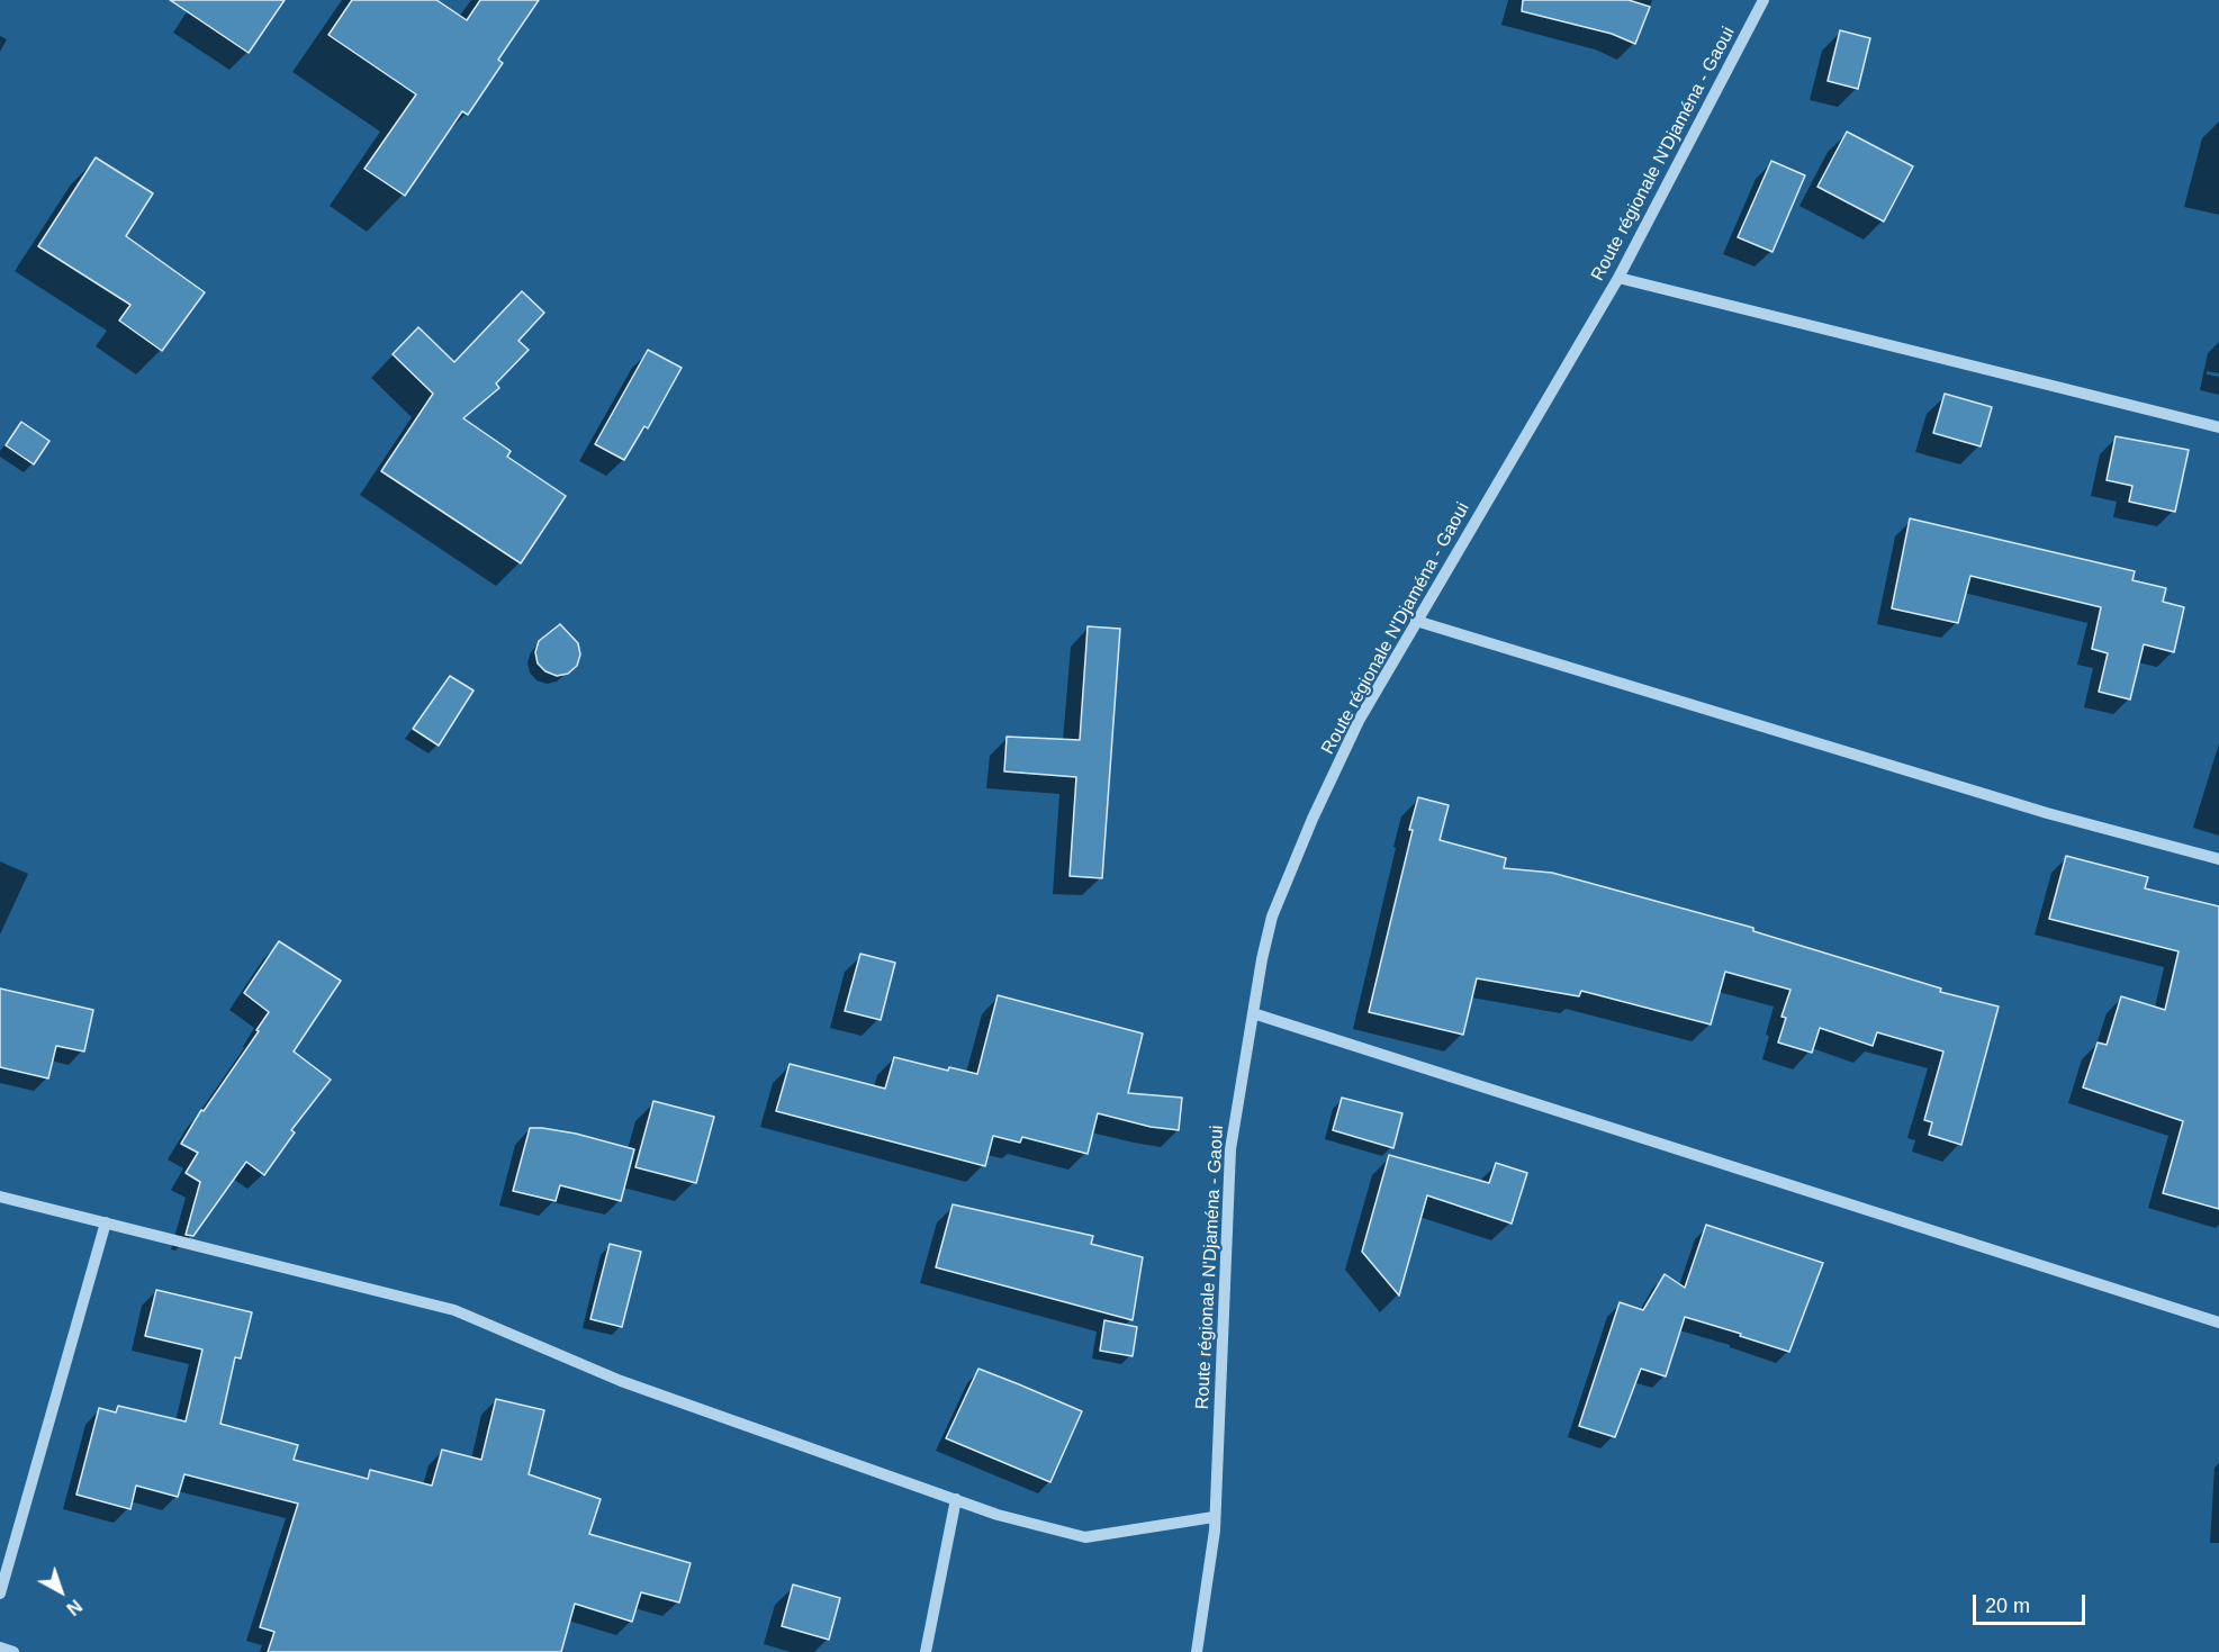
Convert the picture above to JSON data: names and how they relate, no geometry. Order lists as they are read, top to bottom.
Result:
{
  "streets": {
    "street": ["Route régionale N'Djaména - Gaoui"]
  },
  "scale_bar": "20 m",
  "north": "bottom right"
}
